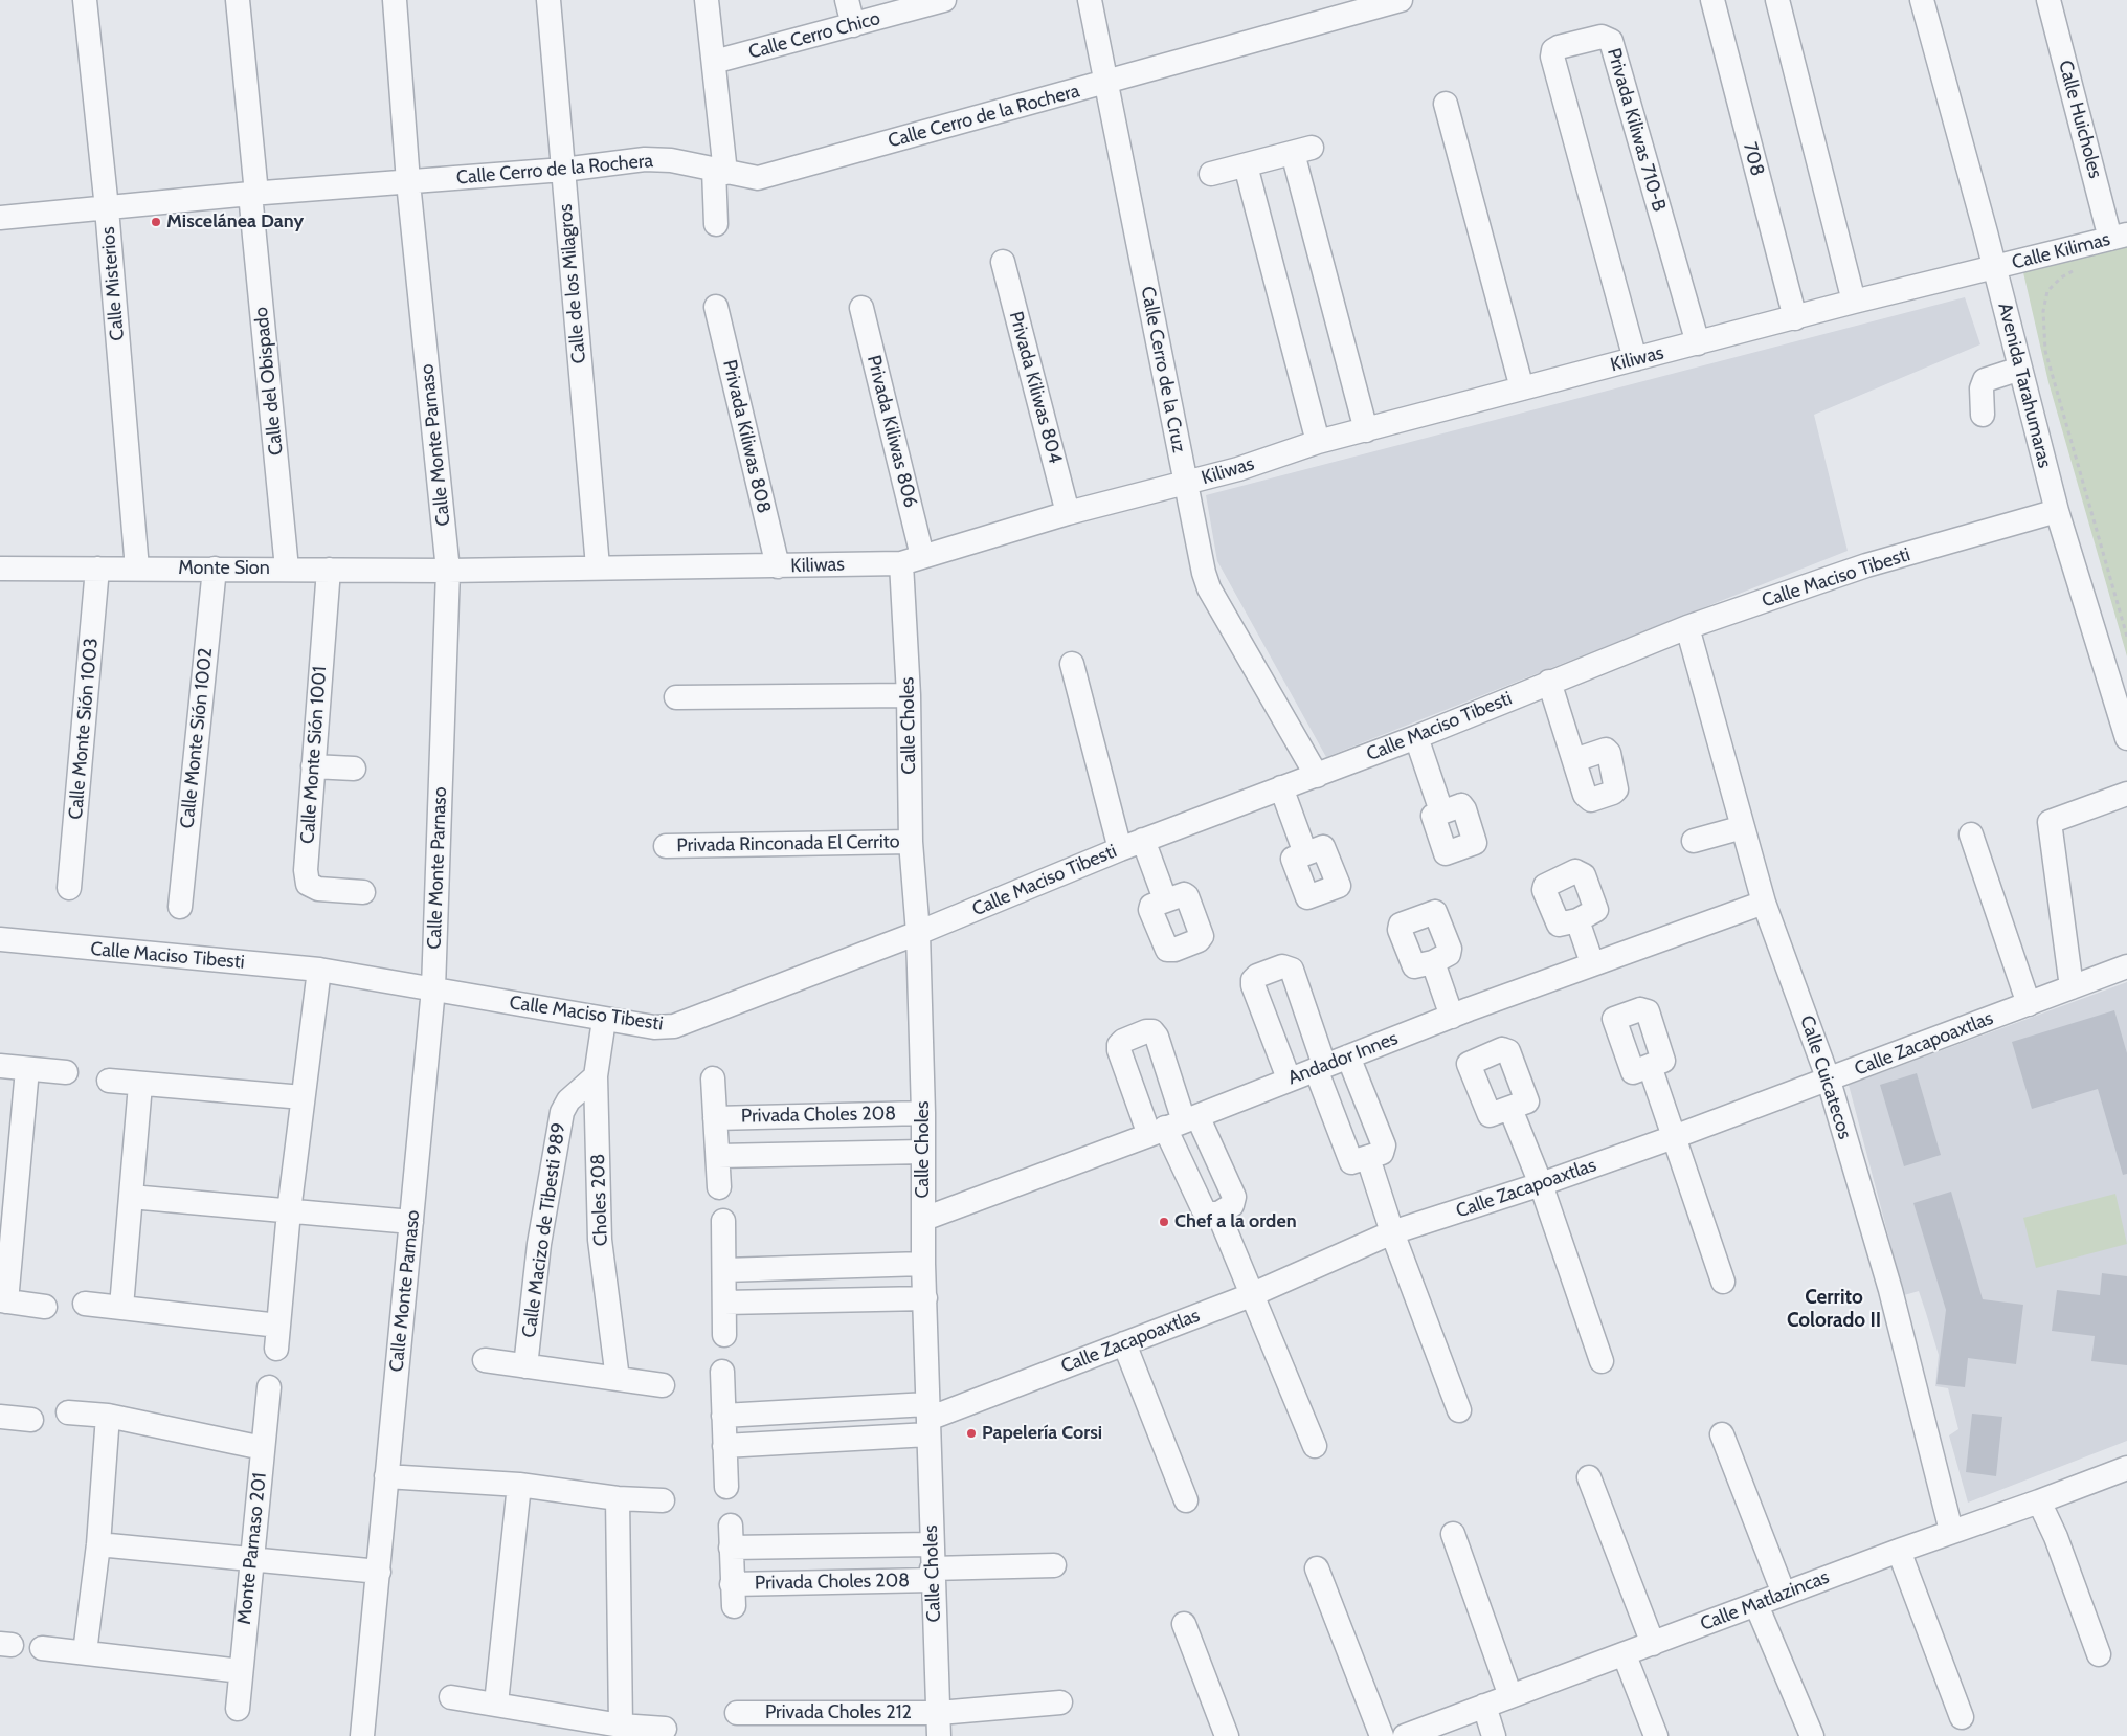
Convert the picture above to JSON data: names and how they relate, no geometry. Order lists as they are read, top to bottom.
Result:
{
  "streets": {
    "street": [
      "Calle Cerro Chico",
      "Calle Cerro de la Rochera",
      "Calle Huicholes",
      "Privada Kiliwas 710-B",
      "708",
      "Calle Kilimas",
      "Calle Misterios",
      "Calle de los Milagros",
      "Kiliwas",
      "Calle Cerro de la Cruz",
      "Calle del Obispado",
      "Avenida Tarahumaras",
      "Privada Kiliwas 804",
      "Privada Kiliwas 806",
      "Privada Kiliwas 808",
      "Calle Monte Parnaso",
      "Monte Sion",
      "Calle Maciso Tibesti",
      "Calle Choles",
      "Calle Monte Sión 1003",
      "Calle Monte Sión 1002",
      "Calle Monte Sión 1001",
      "Privada Rinconada El Cerrito",
      "Calle Zacapoaxtlas",
      "Andador Innes",
      "Calle Cuicatecos",
      "Privada Choles 208",
      "Choles 208",
      "Calle Macizo de Tibesti 989",
      "Monte Parnaso 201",
      "Calle Matlazincas",
      "Privada Choles 212"
    ]
  },
  "crossings": [
    ["Calle Cerro de la Rochera", "Calle Misterios"],
    ["Calle Cerro de la Rochera", "Calle de los Milagros"],
    ["Calle Cerro de la Rochera", "Calle Cerro de la Cruz"],
    ["Calle Cerro de la Rochera", "Calle del Obispado"],
    ["Calle Cerro de la Rochera", "Calle Monte Parnaso"],
    ["Calle Huicholes", "Calle Kilimas"],
    ["Privada Kiliwas 710-B", "Kiliwas"],
    ["708", "Kiliwas"],
    ["Calle Kilimas", "Kiliwas"],
    ["Calle Kilimas", "Avenida Tarahumaras"],
    ["Calle Misterios", "Monte Sion"],
    ["Calle de los Milagros", "Kiliwas"],
    ["Kiliwas", "Calle Cerro de la Cruz"],
    ["Kiliwas", "Avenida Tarahumaras"],
    ["Kiliwas", "Privada Kiliwas 804"],
    ["Kiliwas", "Privada Kiliwas 806"],
    ["Kiliwas", "Privada Kiliwas 808"],
    ["Kiliwas", "Calle Monte Parnaso"],
    ["Kiliwas", "Monte Sion"],
    ["Kiliwas", "Calle Choles"],
    ["Calle Cerro de la Cruz", "Calle Maciso Tibesti"],
    ["Calle del Obispado", "Monte Sion"],
    ["Avenida Tarahumaras", "Calle Maciso Tibesti"],
    ["Privada Kiliwas 806", "Calle Choles"],
    ["Calle Monte Parnaso", "Monte Sion"],
    ["Calle Monte Parnaso", "Calle Maciso Tibesti"],
    ["Monte Sion", "Calle Monte Sión 1003"],
    ["Monte Sion", "Calle Monte Sión 1002"],
    ["Monte Sion", "Calle Monte Sión 1001"],
    ["Calle Maciso Tibesti", "Calle Choles"],
    ["Calle Maciso Tibesti", "Calle Cuicatecos"],
    ["Calle Maciso Tibesti", "Choles 208"],
    ["Calle Choles", "Privada Rinconada El Cerrito"],
    ["Calle Choles", "Calle Zacapoaxtlas"],
    ["Calle Choles", "Andador Innes"],
    ["Calle Choles", "Privada Choles 208"],
    ["Calle Choles", "Privada Choles 212"],
    ["Calle Zacapoaxtlas", "Calle Cuicatecos"],
    ["Andador Innes", "Calle Cuicatecos"],
    ["Calle Cuicatecos", "Calle Matlazincas"],
    ["Choles 208", "Calle Macizo de Tibesti 989"]
  ],
  "districts": ["Cerrito Colorado II"],
  "places": ["Miscelánea Dany", "Chef a la orden", "Papelería Corsi"]
}
